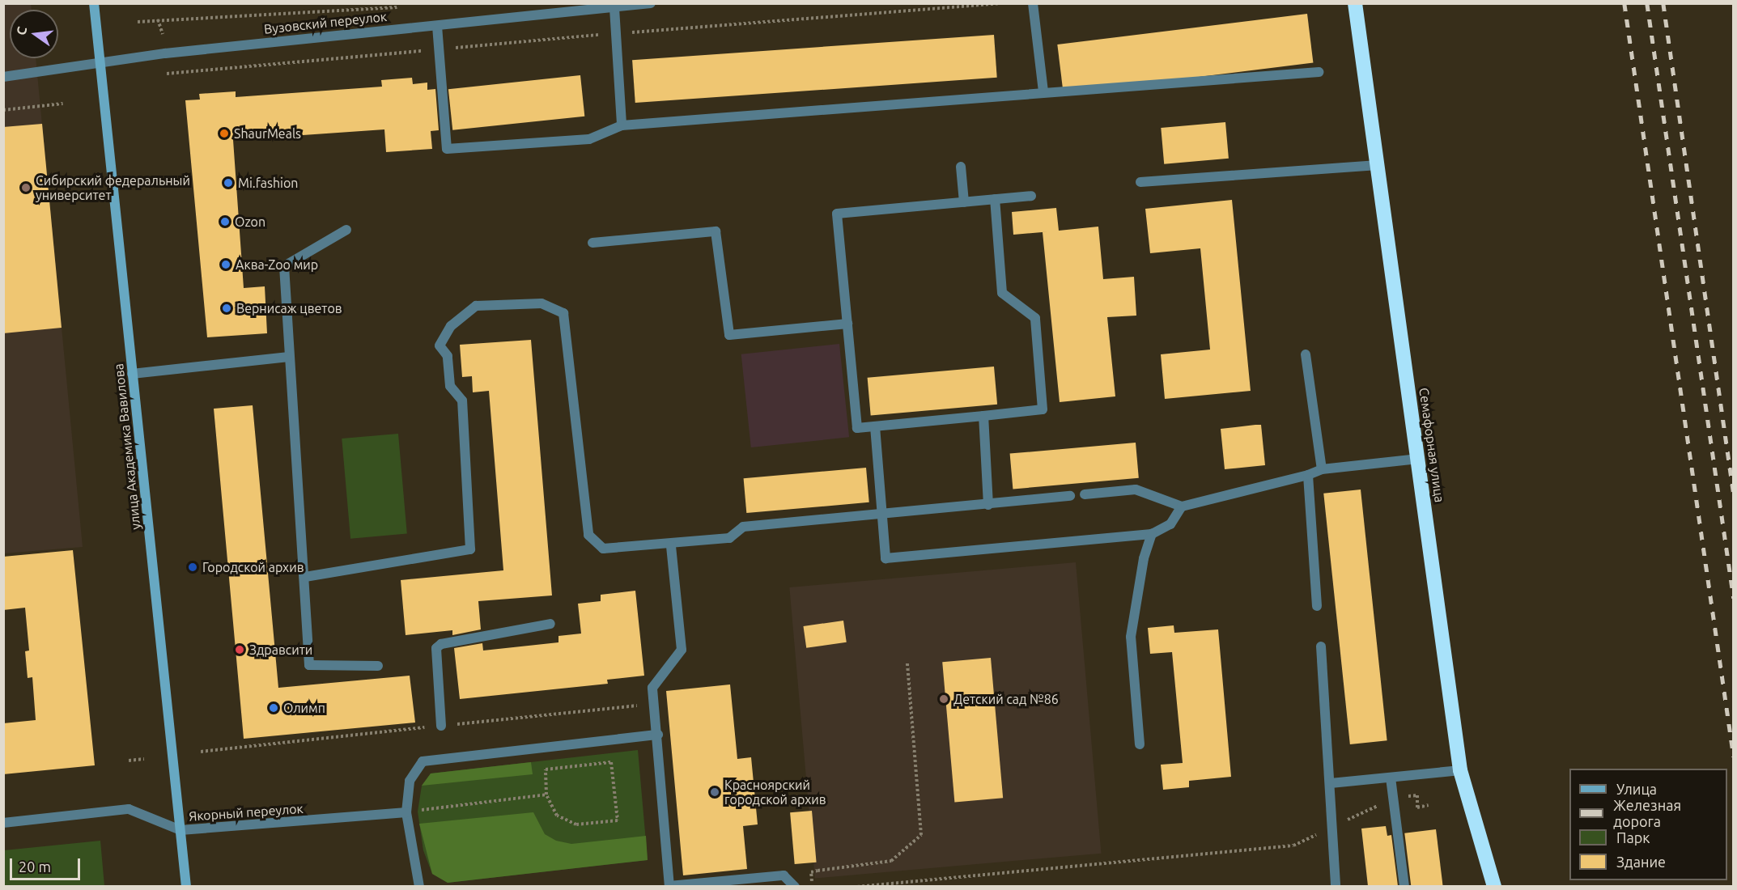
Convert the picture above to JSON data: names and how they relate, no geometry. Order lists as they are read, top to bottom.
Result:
{
  "streets": {
    "highway": ["Семафорная улица"],
    "street": ["Вузовский переулок", "улица Академика Вавилова", "Якорный переулок"]
  },
  "crossings": [
    ["Вузовский переулок", "улица Академика Вавилова"],
    ["улица Академика Вавилова", "Якорный переулок"]
  ],
  "places": [
    "ShаurMeals",
    "Mi.fashion",
    "Сибирский федеральный университет",
    "Ozon",
    "Аква-Zoo мир",
    "Вернисаж цветов",
    "Городской архив",
    "Здравсити",
    "Детский сад №86",
    "Олимп",
    "Красноярский городской архив"
  ],
  "legend": [
    "Улица",
    "Железная дорога",
    "Парк",
    "Здание"
  ],
  "scale_bar": "20 m",
  "north": "left"
}
